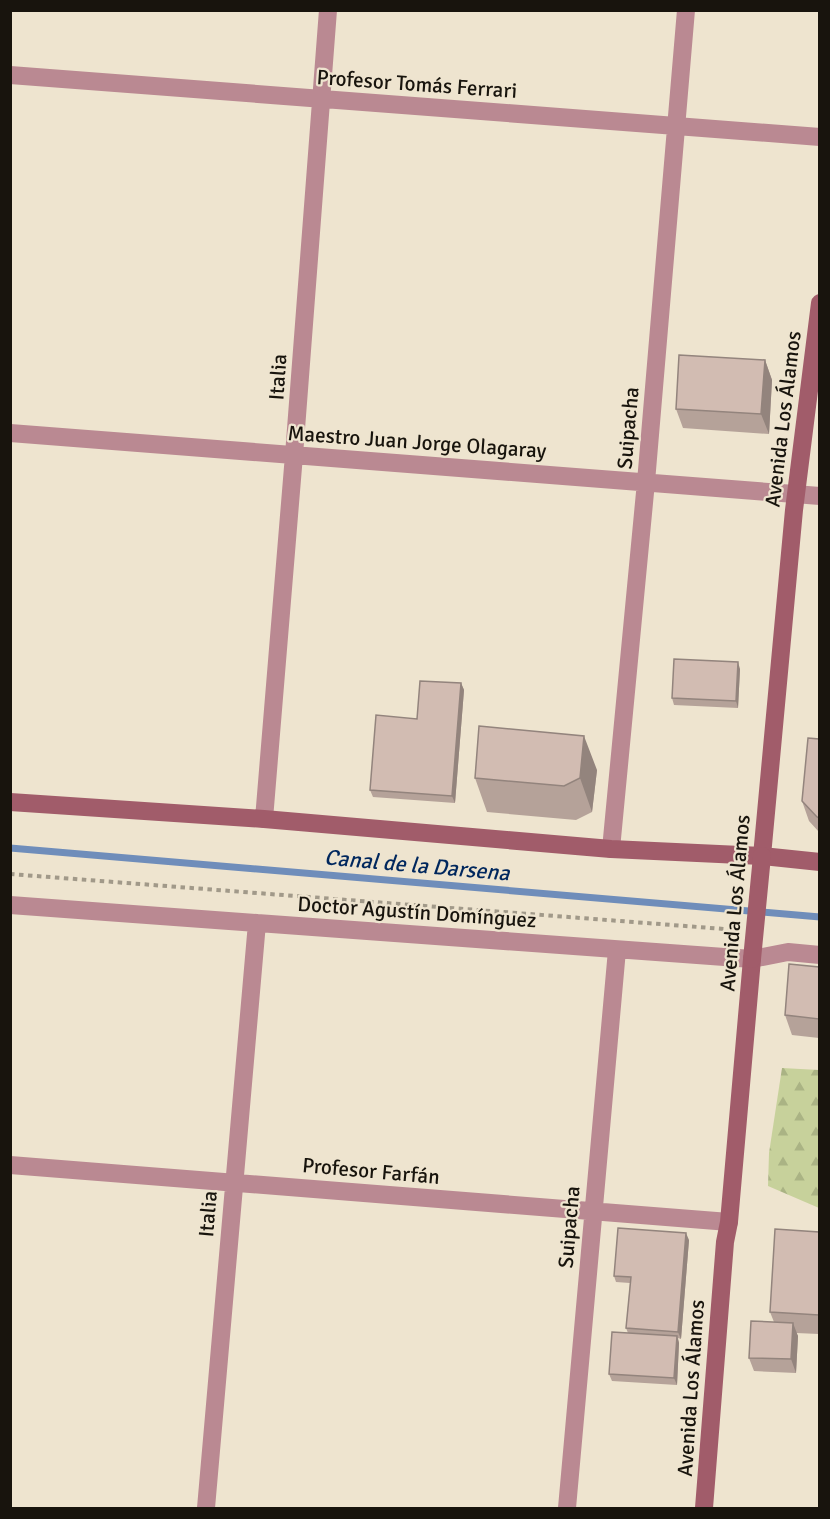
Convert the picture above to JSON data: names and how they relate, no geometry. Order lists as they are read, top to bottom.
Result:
{
  "streets": {
    "main road": ["Avenida Los Álamos"],
    "street": [
      "Profesor Tomás Ferrari",
      "Italia",
      "Suipacha",
      "Maestro Juan Jorge Olagaray",
      "Doctor Agustín Domínguez",
      "Profesor Farfán"
    ]
  },
  "crossings": [
    ["Profesor Tomás Ferrari", "Italia"],
    ["Profesor Tomás Ferrari", "Suipacha"],
    ["Italia", "Maestro Juan Jorge Olagaray"],
    ["Italia", "Doctor Agustín Domínguez"],
    ["Italia", "Profesor Farfán"],
    ["Avenida Los Álamos", "Maestro Juan Jorge Olagaray"],
    ["Avenida Los Álamos", "Doctor Agustín Domínguez"],
    ["Avenida Los Álamos", "Profesor Farfán"],
    ["Suipacha", "Maestro Juan Jorge Olagaray"],
    ["Suipacha", "Doctor Agustín Domínguez"],
    ["Suipacha", "Profesor Farfán"]
  ],
  "water": ["Canal de la Darsena"]
}
